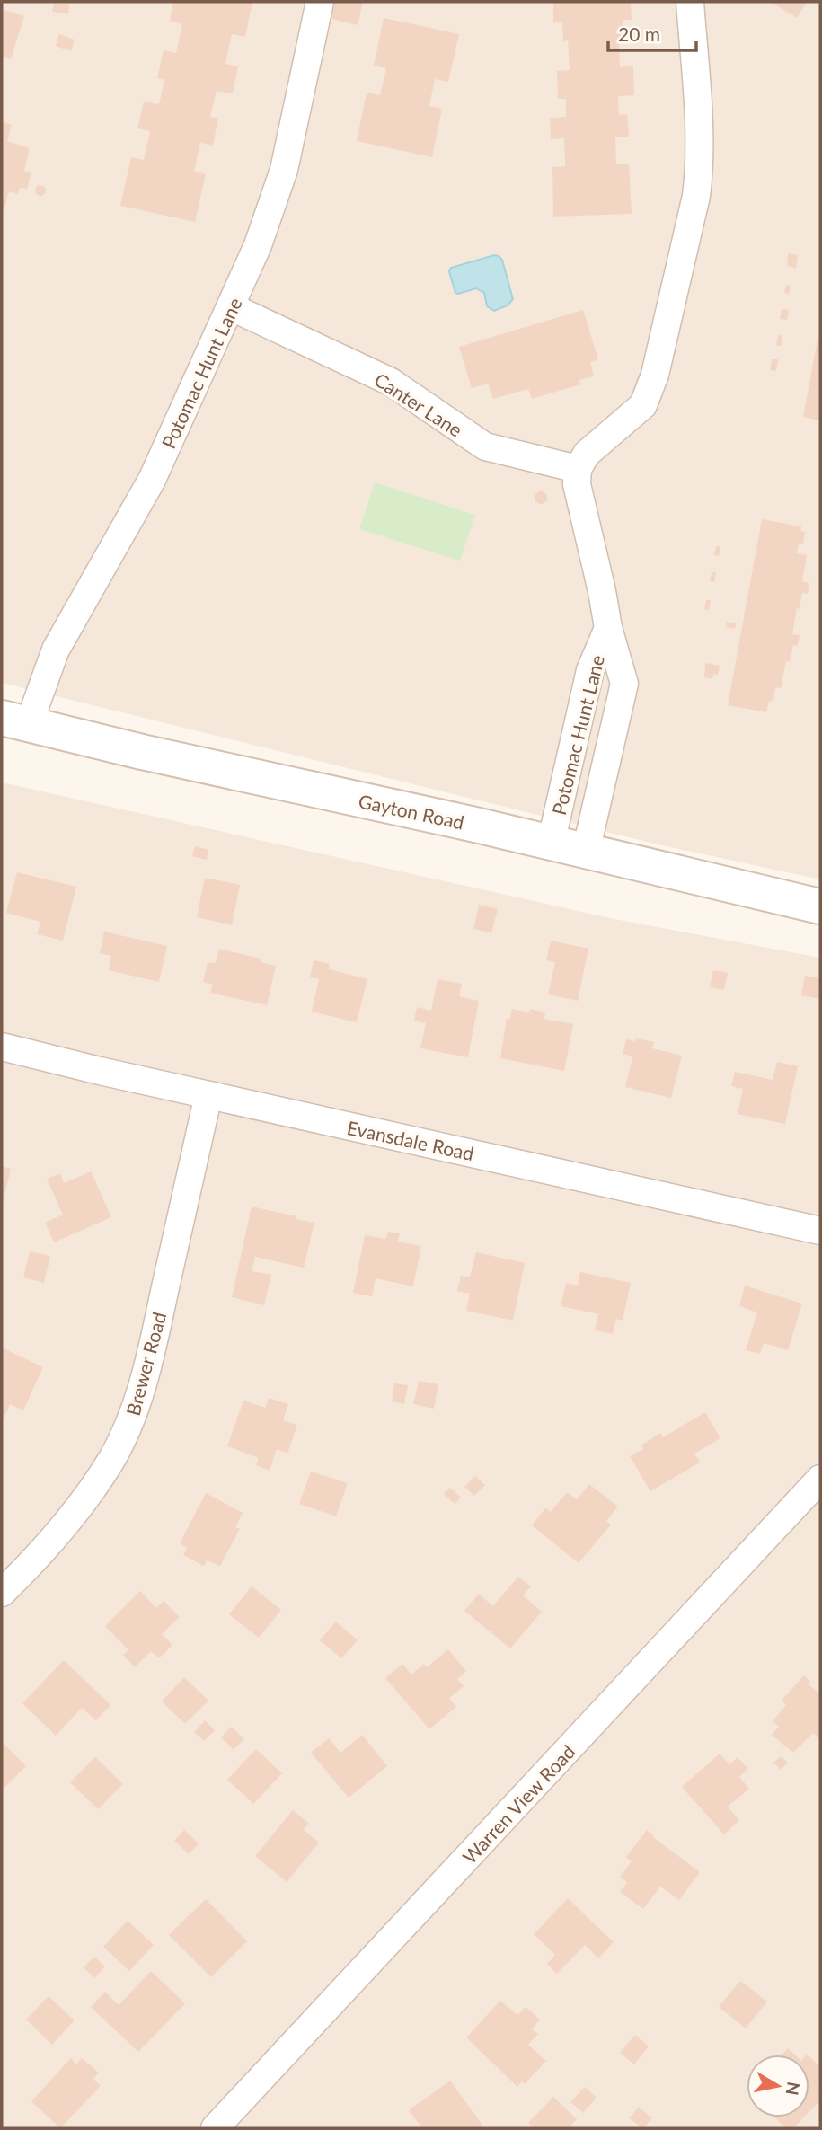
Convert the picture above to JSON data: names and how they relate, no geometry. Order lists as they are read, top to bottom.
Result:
{
  "streets": {
    "street": [
      "Potomac Hunt Lane",
      "Canter Lane",
      "Gayton Road",
      "Evansdale Road",
      "Brewer Road",
      "Warren View Road"
    ]
  },
  "crossings": [
    ["Potomac Hunt Lane", "Canter Lane"],
    ["Potomac Hunt Lane", "Gayton Road"],
    ["Evansdale Road", "Brewer Road"]
  ],
  "scale_bar": "20 m",
  "north": "right"
}
